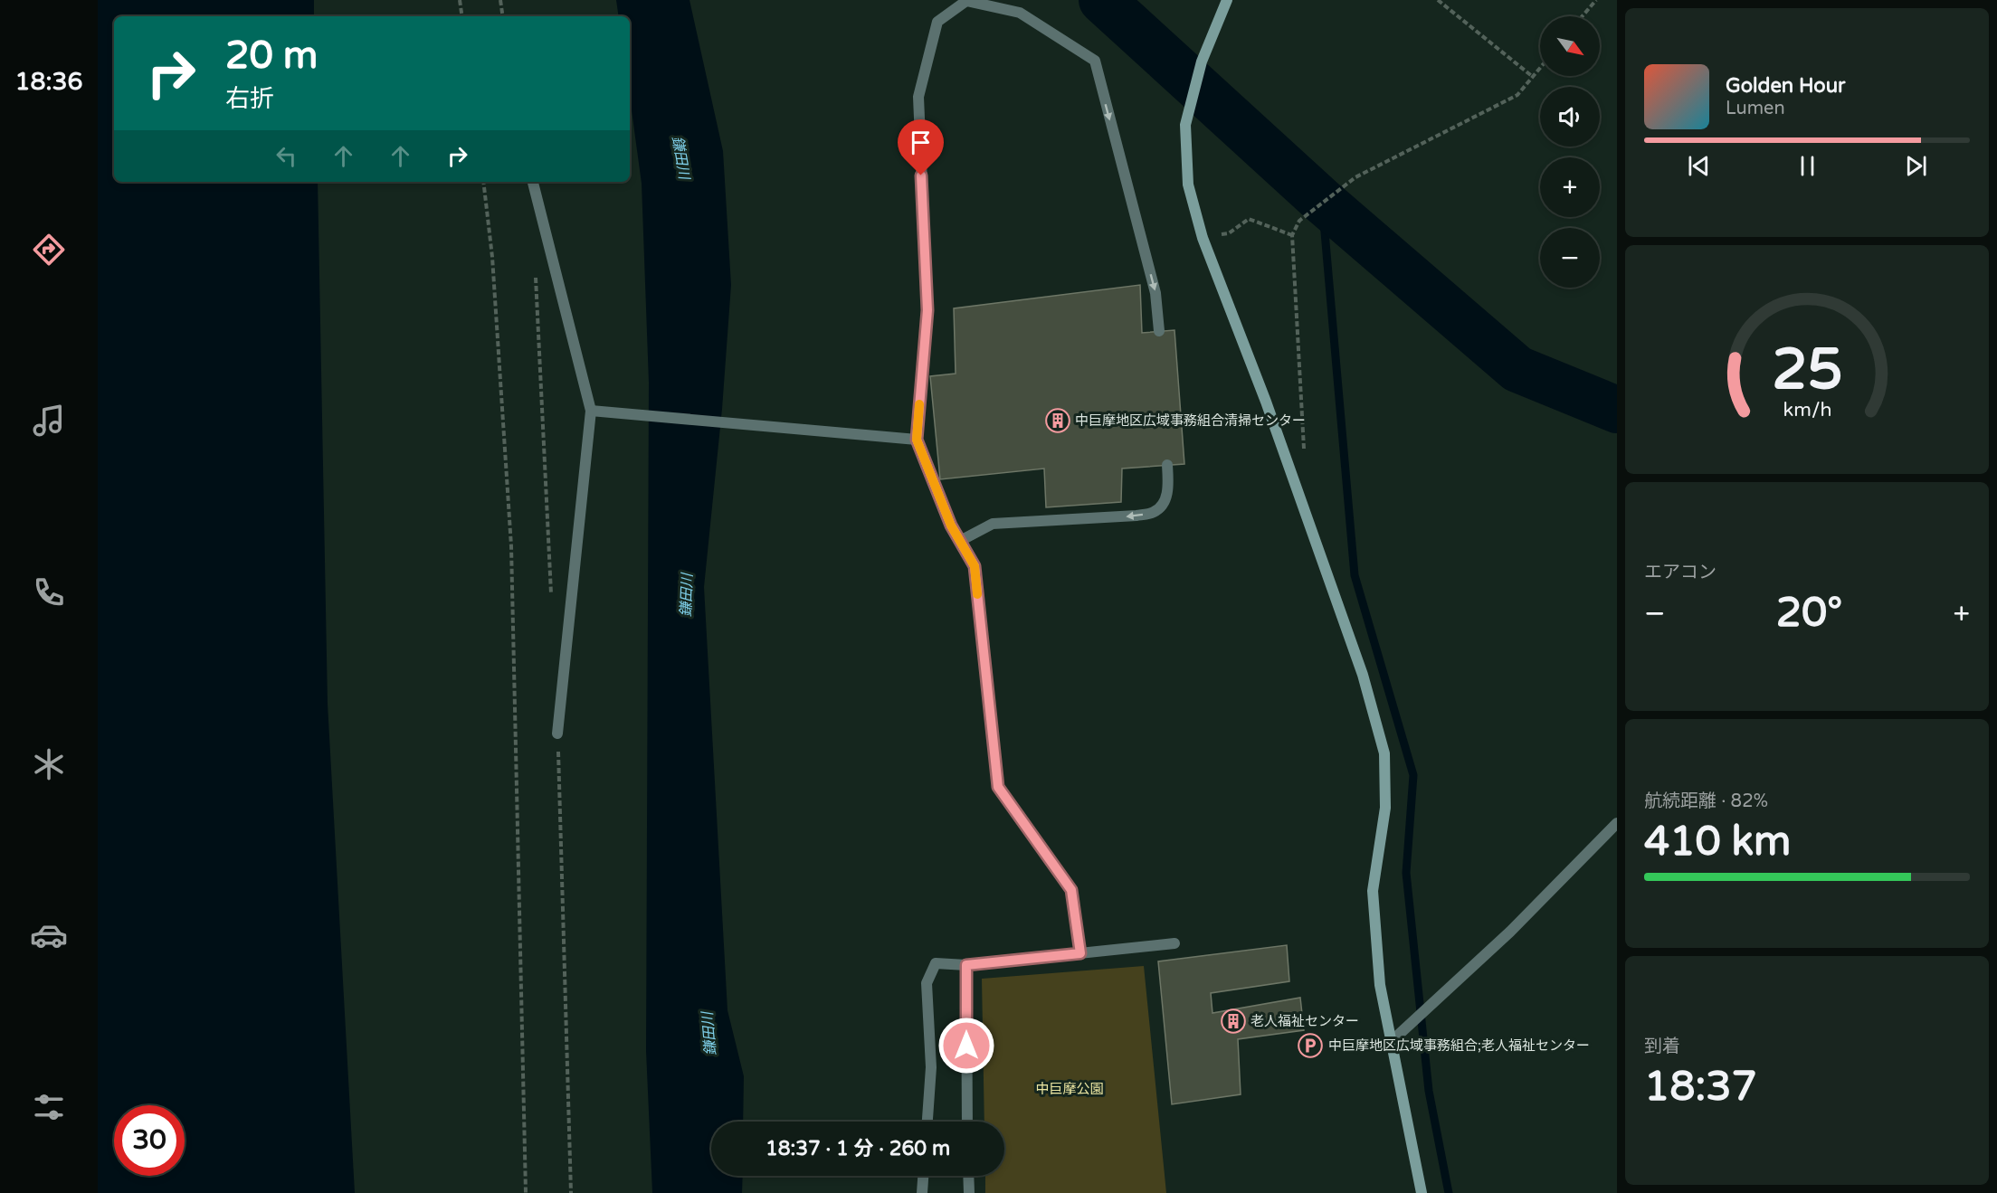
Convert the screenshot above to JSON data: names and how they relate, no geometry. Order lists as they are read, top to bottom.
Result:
{
  "water": ["鎌田川"],
  "parks": ["中巨摩公園"],
  "places": {
    "building": ["中巨摩地区広域事務組合清掃センター", "老人福祉センター"],
    "parking": ["中巨摩地区広域事務組合;老人福祉センター"]
  },
  "north": "bottom right",
  "page": {
    "tabs": "18:36",
    "map_buttons": ["+", "−"],
    "turn": ["20 m", "右折"],
    "song": ["Golden Hour", "Lumen"],
    "tile": [
      "エアコン",
      ["航続距離 · 82%", "410 km"],
      ["到着", "18:37"]
    ],
    "heat": ["−", "20°", "+"],
    "limit": "30",
    "trip": "18:37 · 1 分 · 260 m",
    "gauge": ["25", "km/h"]
  }
}
